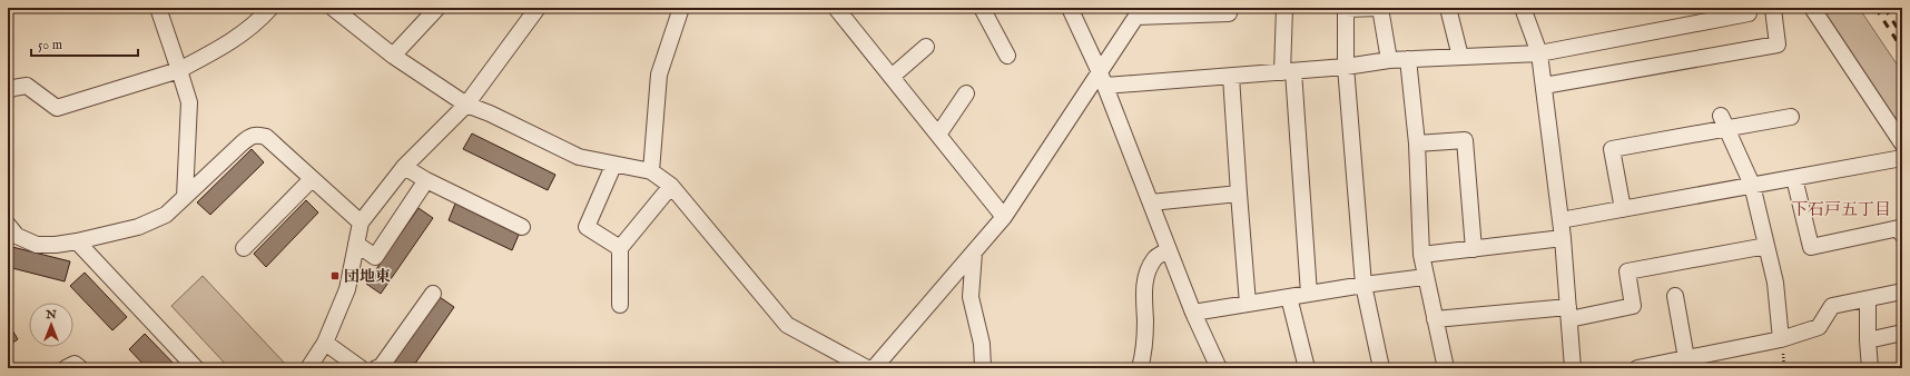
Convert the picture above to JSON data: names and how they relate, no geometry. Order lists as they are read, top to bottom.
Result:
{
  "districts": ["下石戸五丁目"],
  "places": {
    "transit": ["団地東"]
  },
  "scale_bar": "50 m",
  "north": "top"
}
